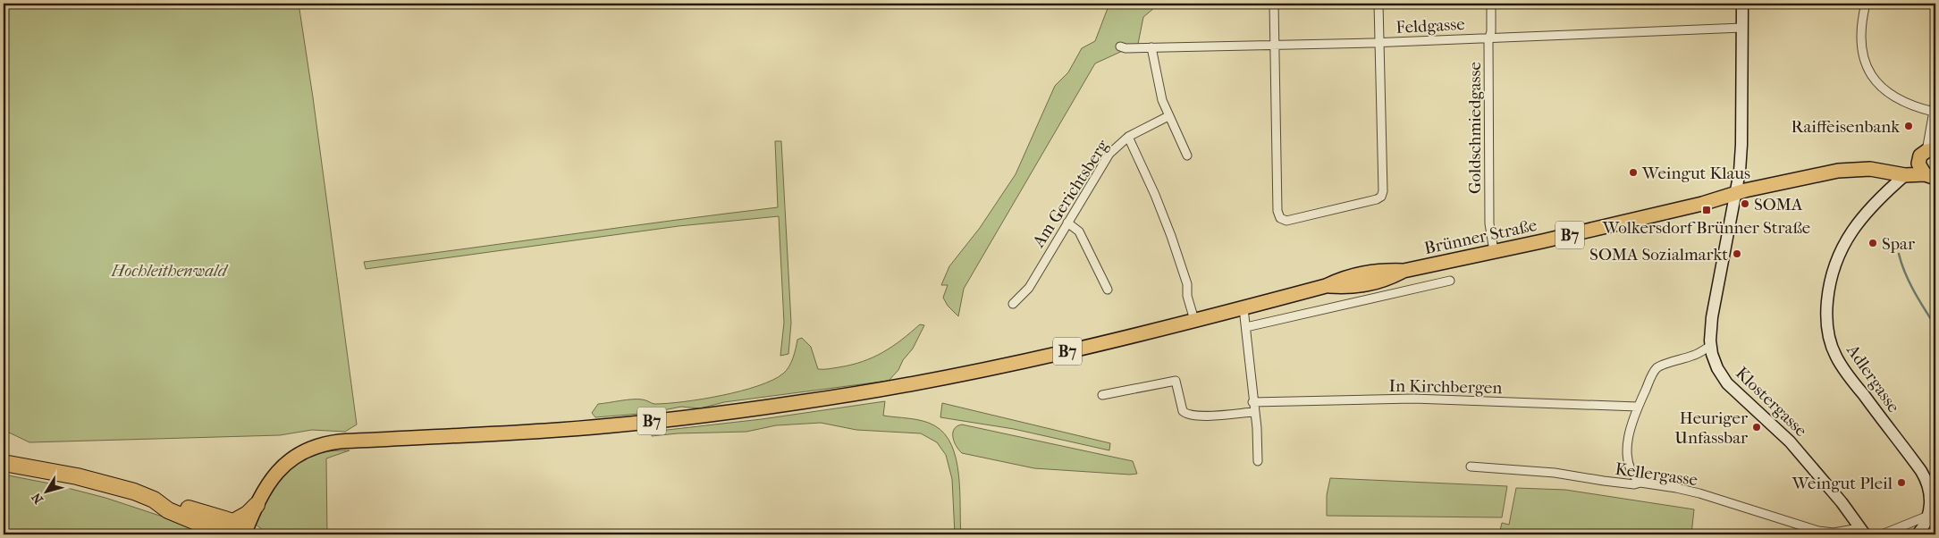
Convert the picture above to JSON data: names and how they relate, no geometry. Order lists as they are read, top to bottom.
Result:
{
  "streets": {
    "main road": ["B7", "Brünner Straße"],
    "street": [
      "Feldgasse",
      "Goldschmiedgasse",
      "Am Gerichtsberg",
      "Adlergasse",
      "In Kirchbergen",
      "Klostergasse",
      "Kellergasse"
    ]
  },
  "crossings": [
    ["Feldgasse", "Goldschmiedgasse"],
    ["Feldgasse", "Klostergasse"],
    ["Goldschmiedgasse", "Brünner Straße"],
    ["B7", "Brünner Straße"],
    ["B7", "Adlergasse"],
    ["Brünner Straße", "Adlergasse"],
    ["Brünner Straße", "Klostergasse"],
    ["Klostergasse", "Kellergasse"]
  ],
  "parks": ["Hochleithenwald"],
  "places": {
    "other": [
      "Raiffeisenbank",
      "Weingut Klaus",
      "SOMA",
      "Spar",
      "SOMA Sozialmarkt",
      "Heuriger Unfassbar",
      "Weingut Pleil"
    ],
    "transit": ["Wolkersdorf Brünner Straße"]
  },
  "north": "bottom left"
}
